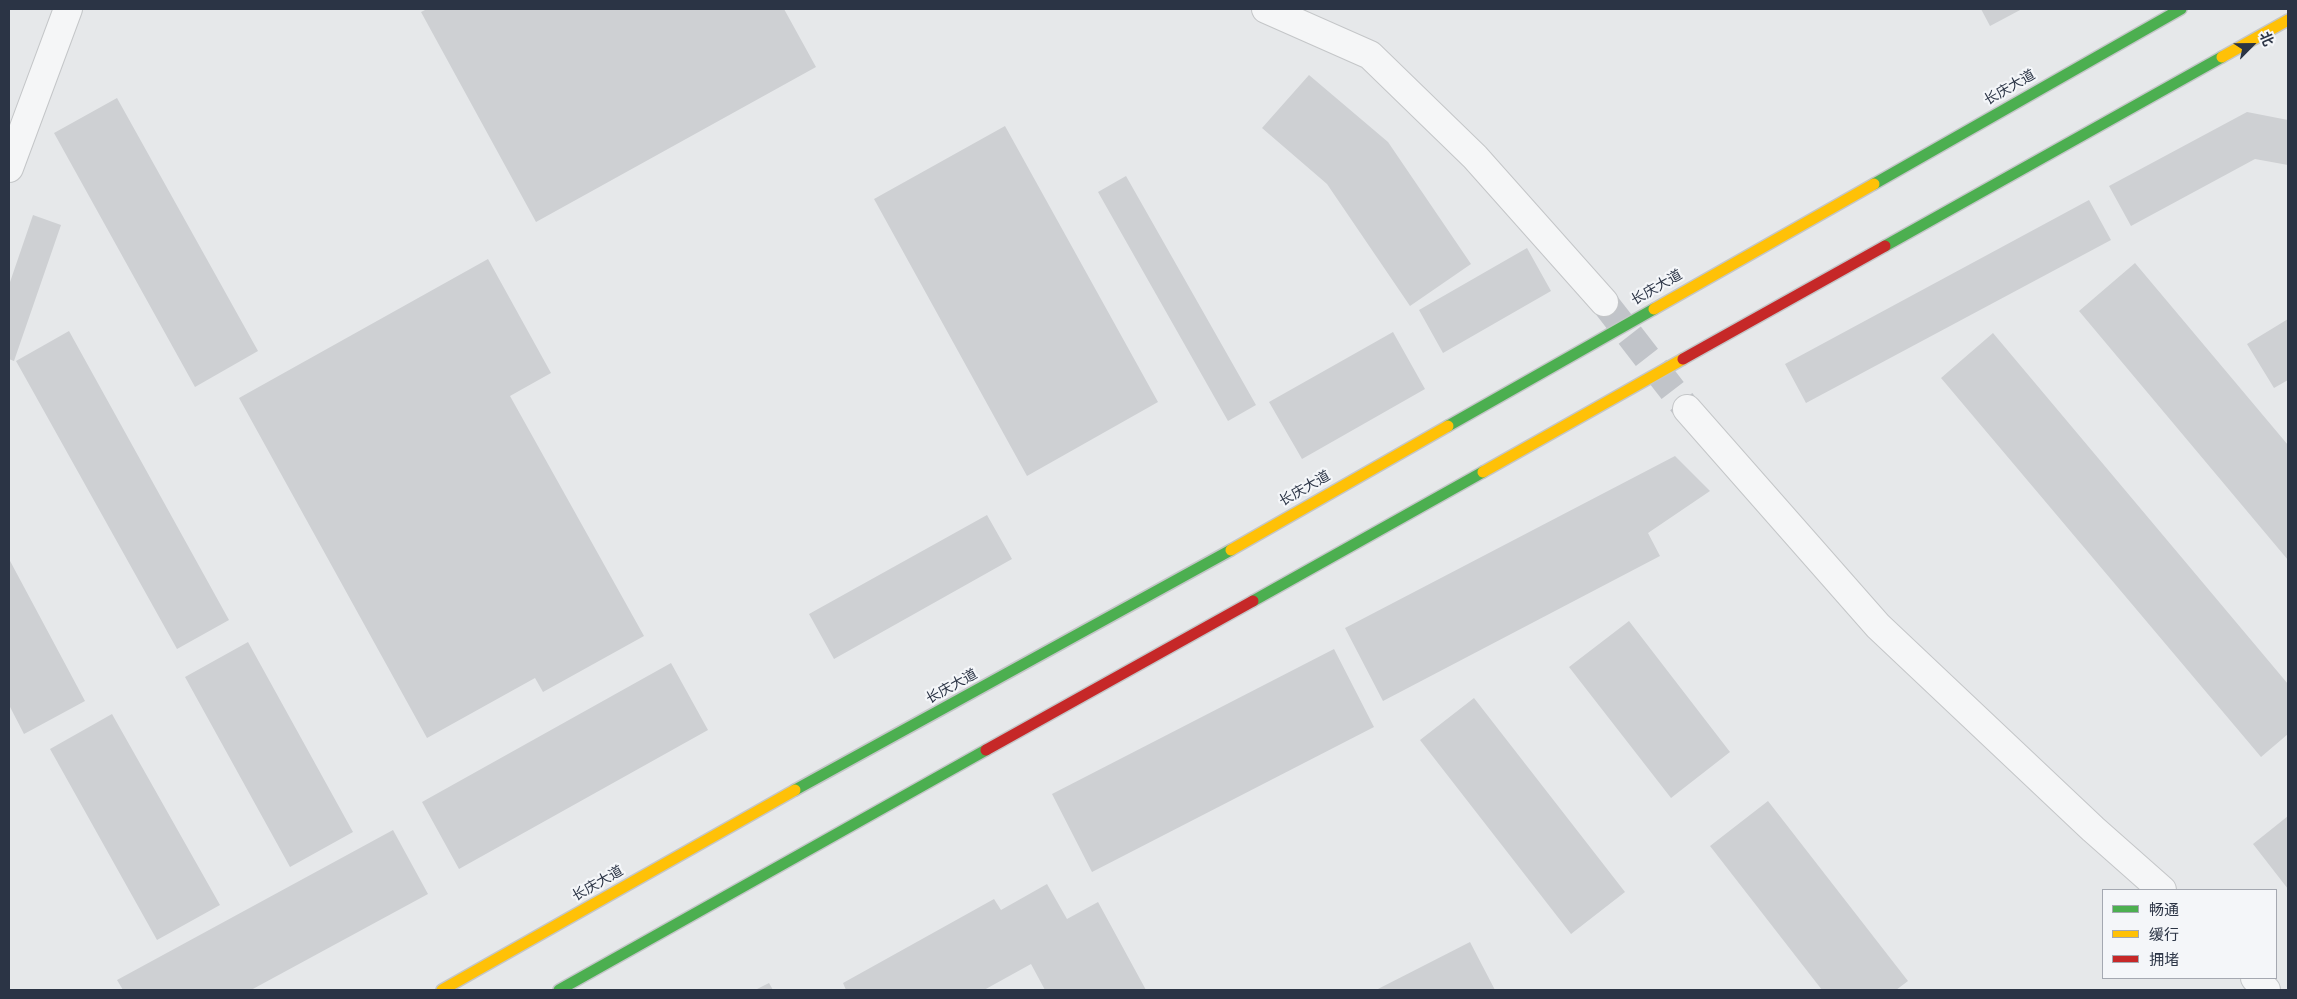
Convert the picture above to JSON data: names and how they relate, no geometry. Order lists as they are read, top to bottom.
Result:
{
  "streets": {
    "main road": ["长庆大道"]
  },
  "legend": ["畅通", "缓行", "拥堵"],
  "north": "top right"
}
